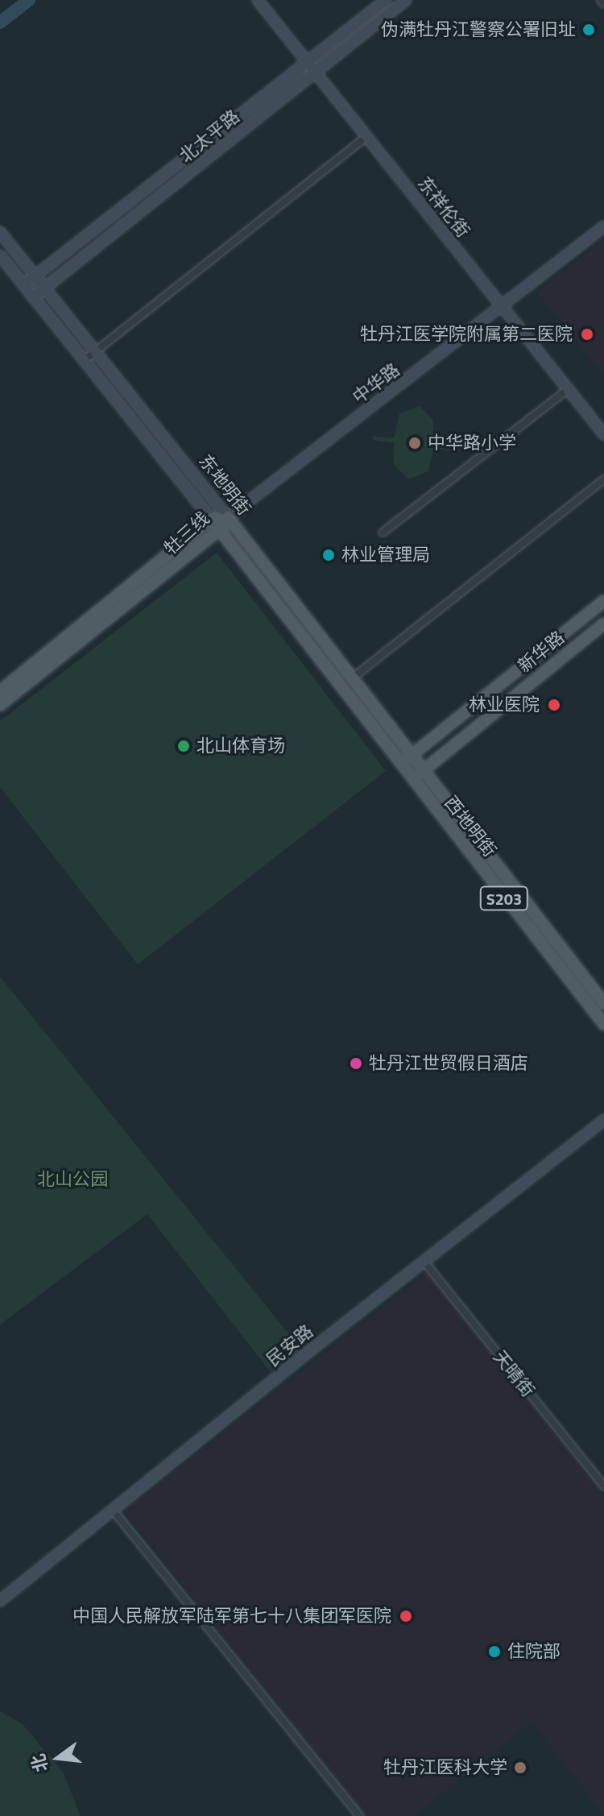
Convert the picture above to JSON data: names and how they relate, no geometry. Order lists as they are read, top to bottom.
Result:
{
  "streets": {
    "main road": [
      "东地明街",
      "牡三线",
      "新华路",
      "西地明街",
      "S203"
    ],
    "street": [
      "北太平路",
      "东祥伦街",
      "中华路",
      "民安路",
      "天晴街"
    ]
  },
  "crossings": [
    ["北太平路", "东祥伦街"],
    ["北太平路", "东地明街"],
    ["东祥伦街", "中华路"],
    ["中华路", "东地明街"],
    ["中华路", "牡三线"],
    ["东地明街", "牡三线"],
    ["东地明街", "新华路"],
    ["东地明街", "西地明街"],
    ["新华路", "西地明街"],
    ["民安路", "天晴街"]
  ],
  "parks": ["北山公园"],
  "places": [
    "伪满牡丹江警察公署旧址",
    "牡丹江医学院附属第二医院",
    "中华路小学",
    "林业管理局",
    "林业医院",
    "北山体育场",
    "牡丹江世贸假日酒店",
    "中国人民解放军陆军第七十八集团军医院",
    "住院部",
    "牡丹江医科大学"
  ],
  "north": "left"
}
